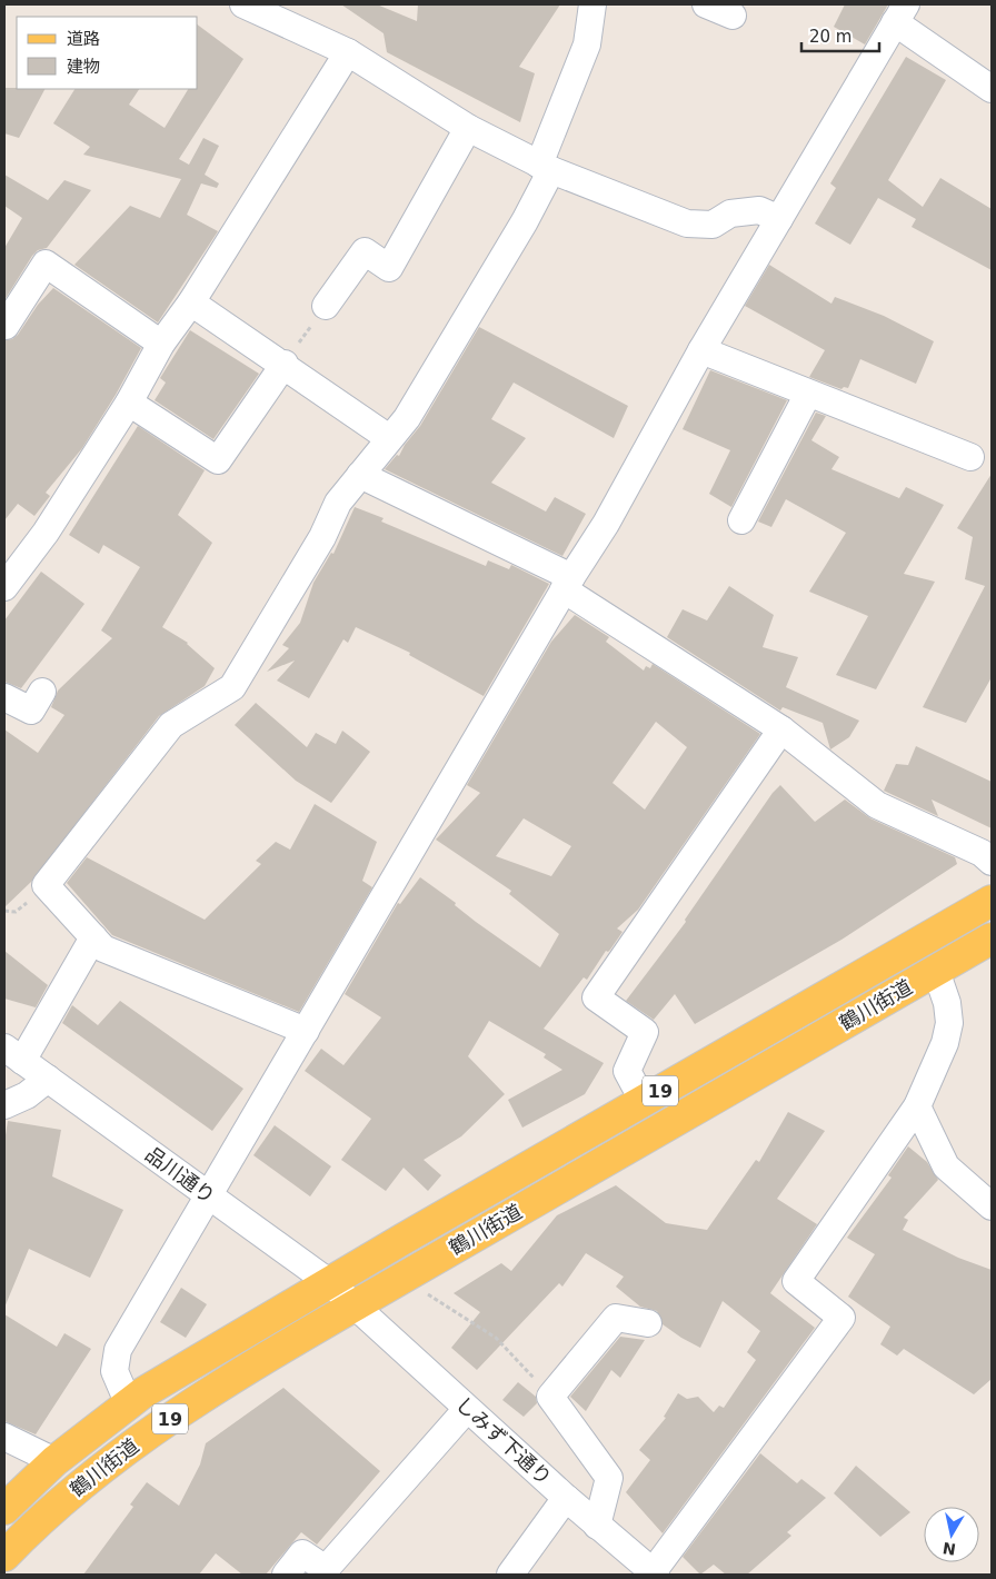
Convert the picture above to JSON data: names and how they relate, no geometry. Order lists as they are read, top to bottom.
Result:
{
  "streets": {
    "main road": ["鶴川街道", "19"],
    "street": ["品川通り", "しみず下通り"]
  },
  "crossings": [
    ["鶴川街道", "品川通り"],
    ["鶴川街道", "しみず下通り"],
    ["品川通り", "しみず下通り"]
  ],
  "legend": ["道路", "建物"],
  "scale_bar": "20 m",
  "north": "bottom"
}
